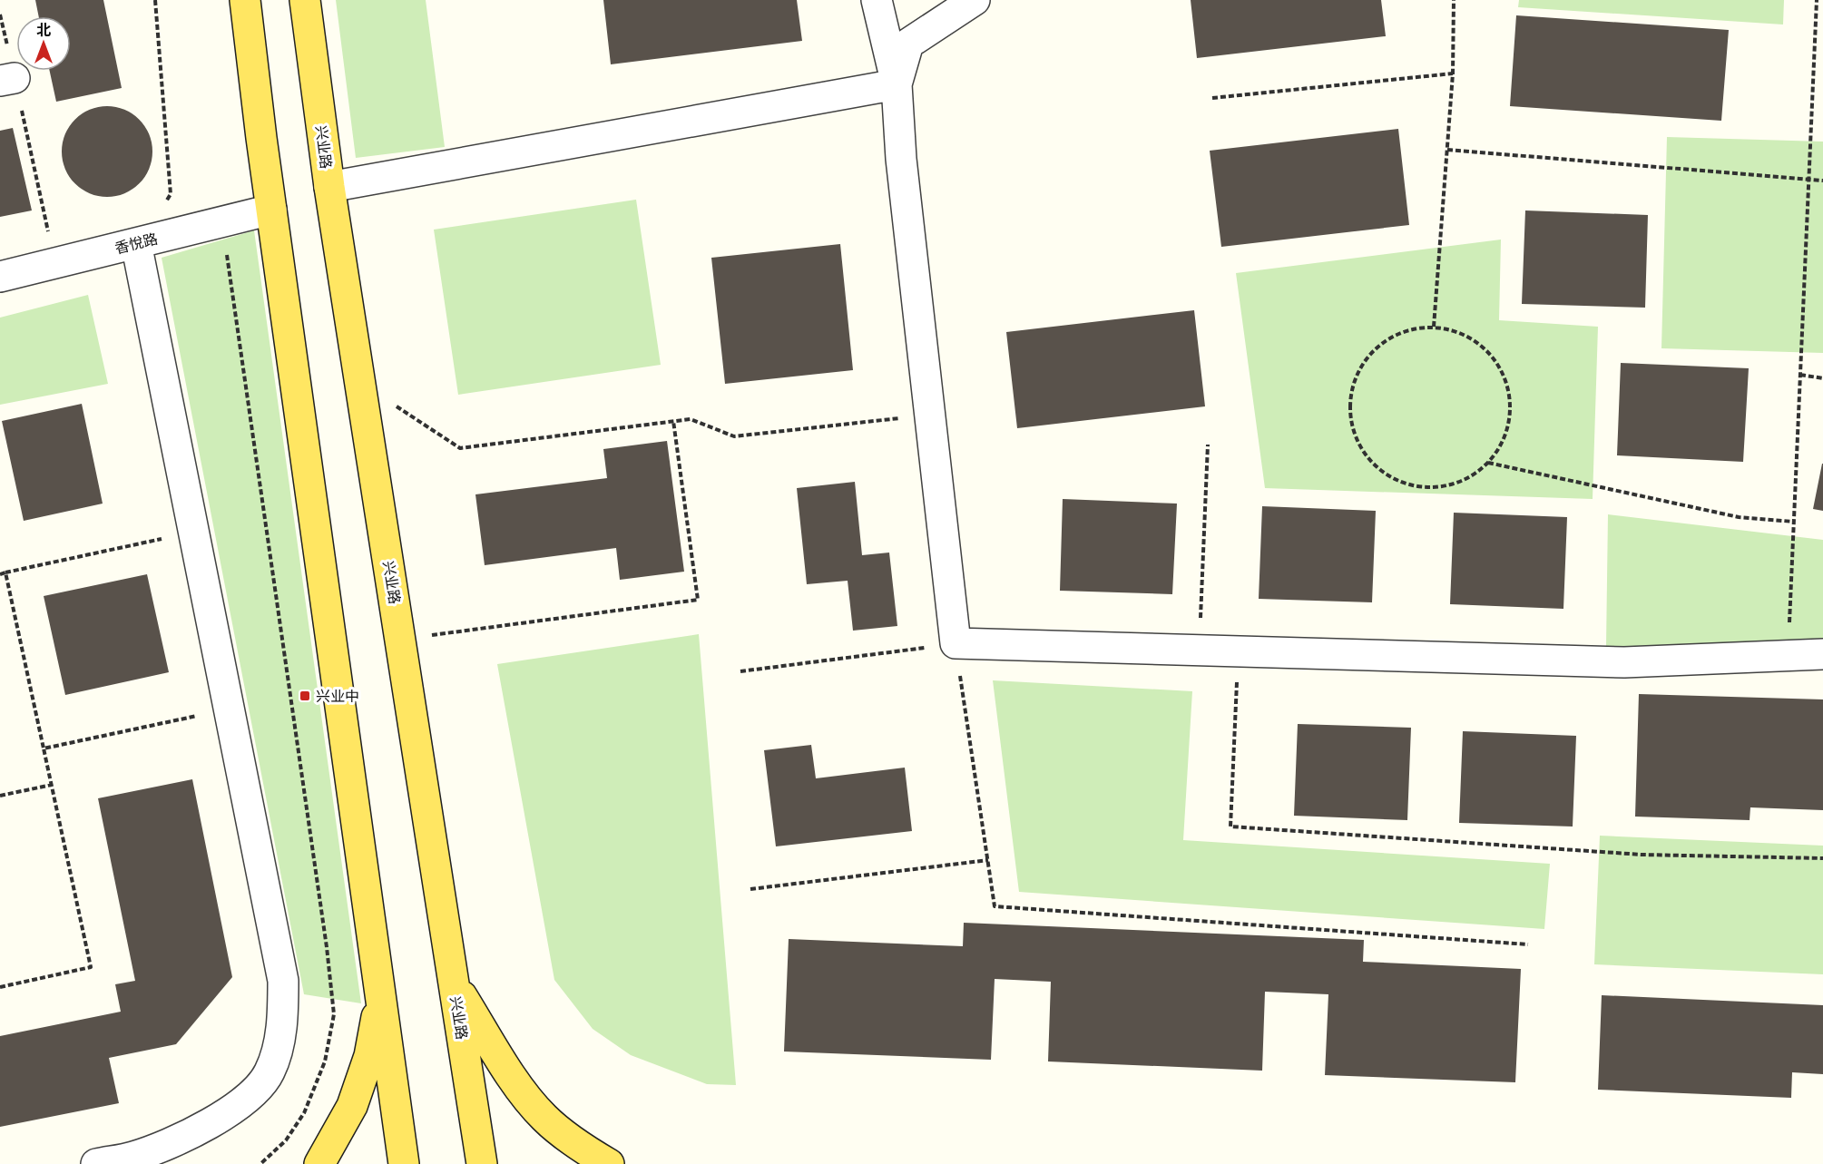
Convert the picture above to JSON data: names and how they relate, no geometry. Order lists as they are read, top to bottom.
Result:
{
  "streets": {
    "main road": ["兴业路"],
    "street": ["香悅路"]
  },
  "places": {
    "transit": ["兴业中"]
  },
  "north": "top"
}
